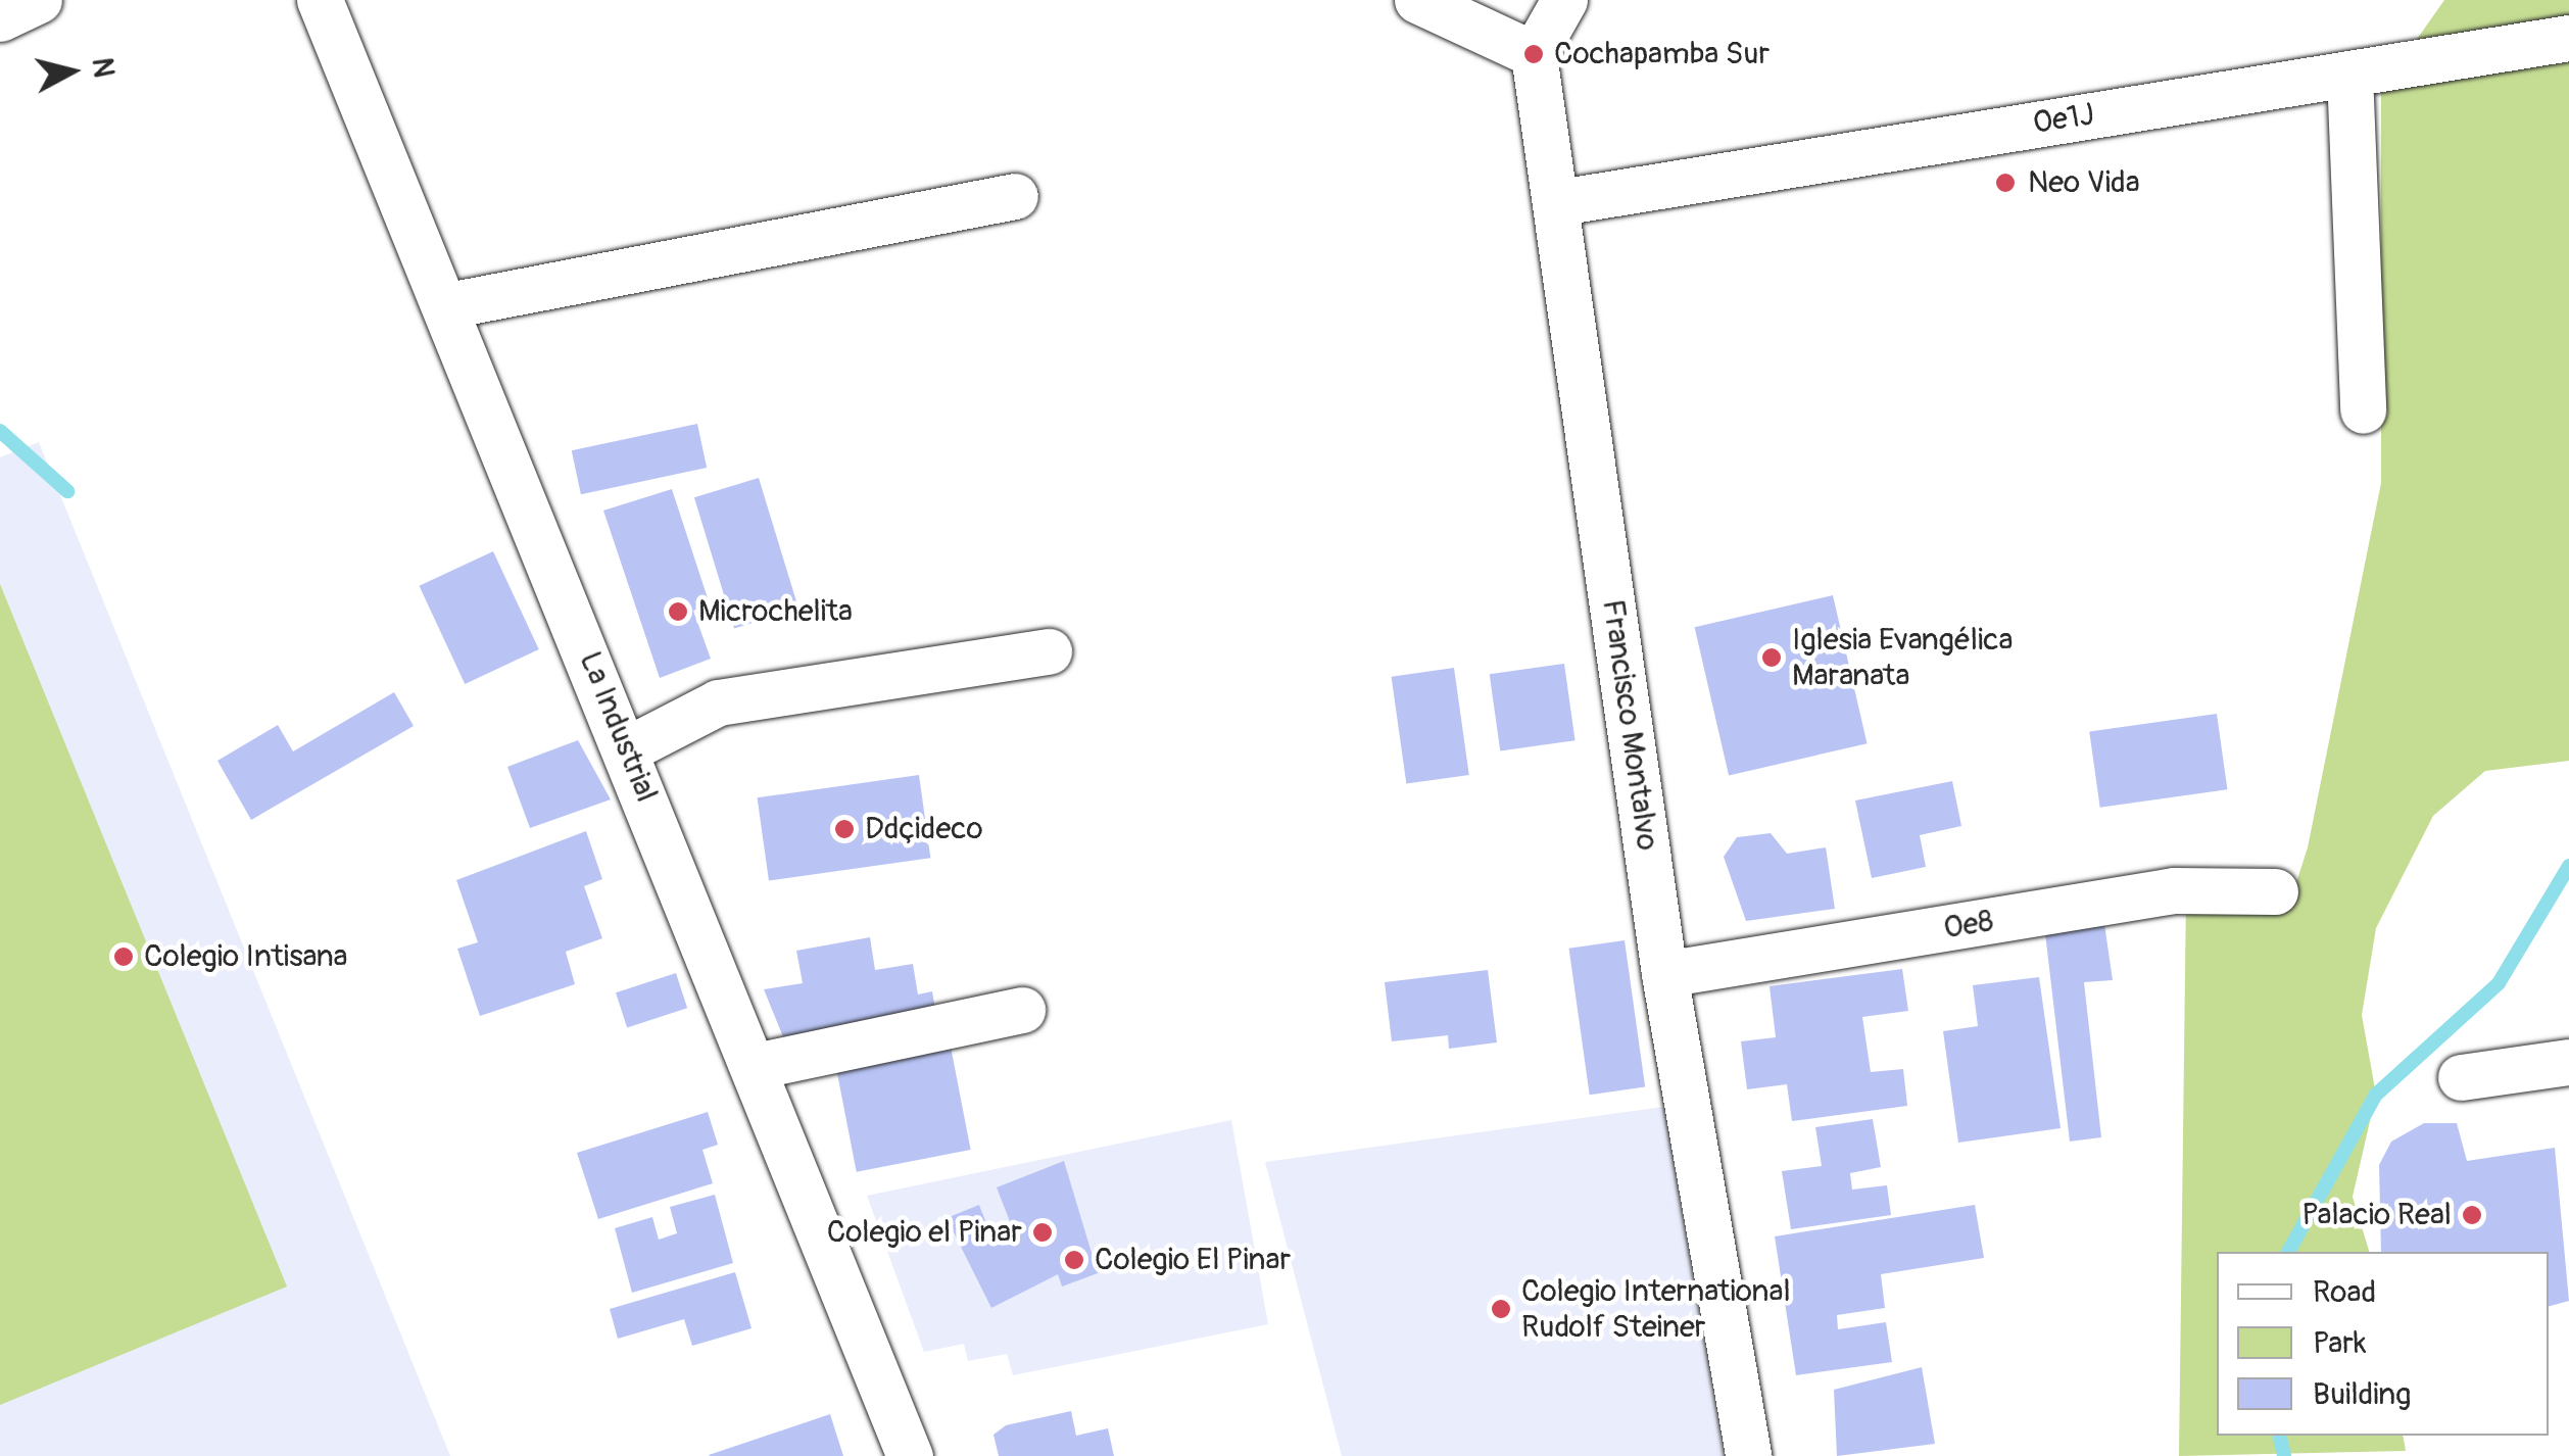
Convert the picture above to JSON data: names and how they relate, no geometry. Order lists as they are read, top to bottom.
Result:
{
  "streets": {
    "street": [
      "Oe1J",
      "Francisco Montalvo",
      "La Industrial",
      "Oe8"
    ]
  },
  "crossings": [
    ["Oe1J", "Francisco Montalvo"],
    ["Francisco Montalvo", "Oe8"]
  ],
  "places": [
    "Cochapamba Sur",
    "Neo Vida",
    "Microchelita",
    "Iglesia Evangélica Maranata",
    "Ddçideco",
    "Colegio Intisana",
    "Palacio Real",
    "Colegio el Pinar",
    "Colegio El Pinar",
    "Colegio International Rudolf Steiner"
  ],
  "legend": ["Road", "Park", "Building"],
  "north": "right"
}
